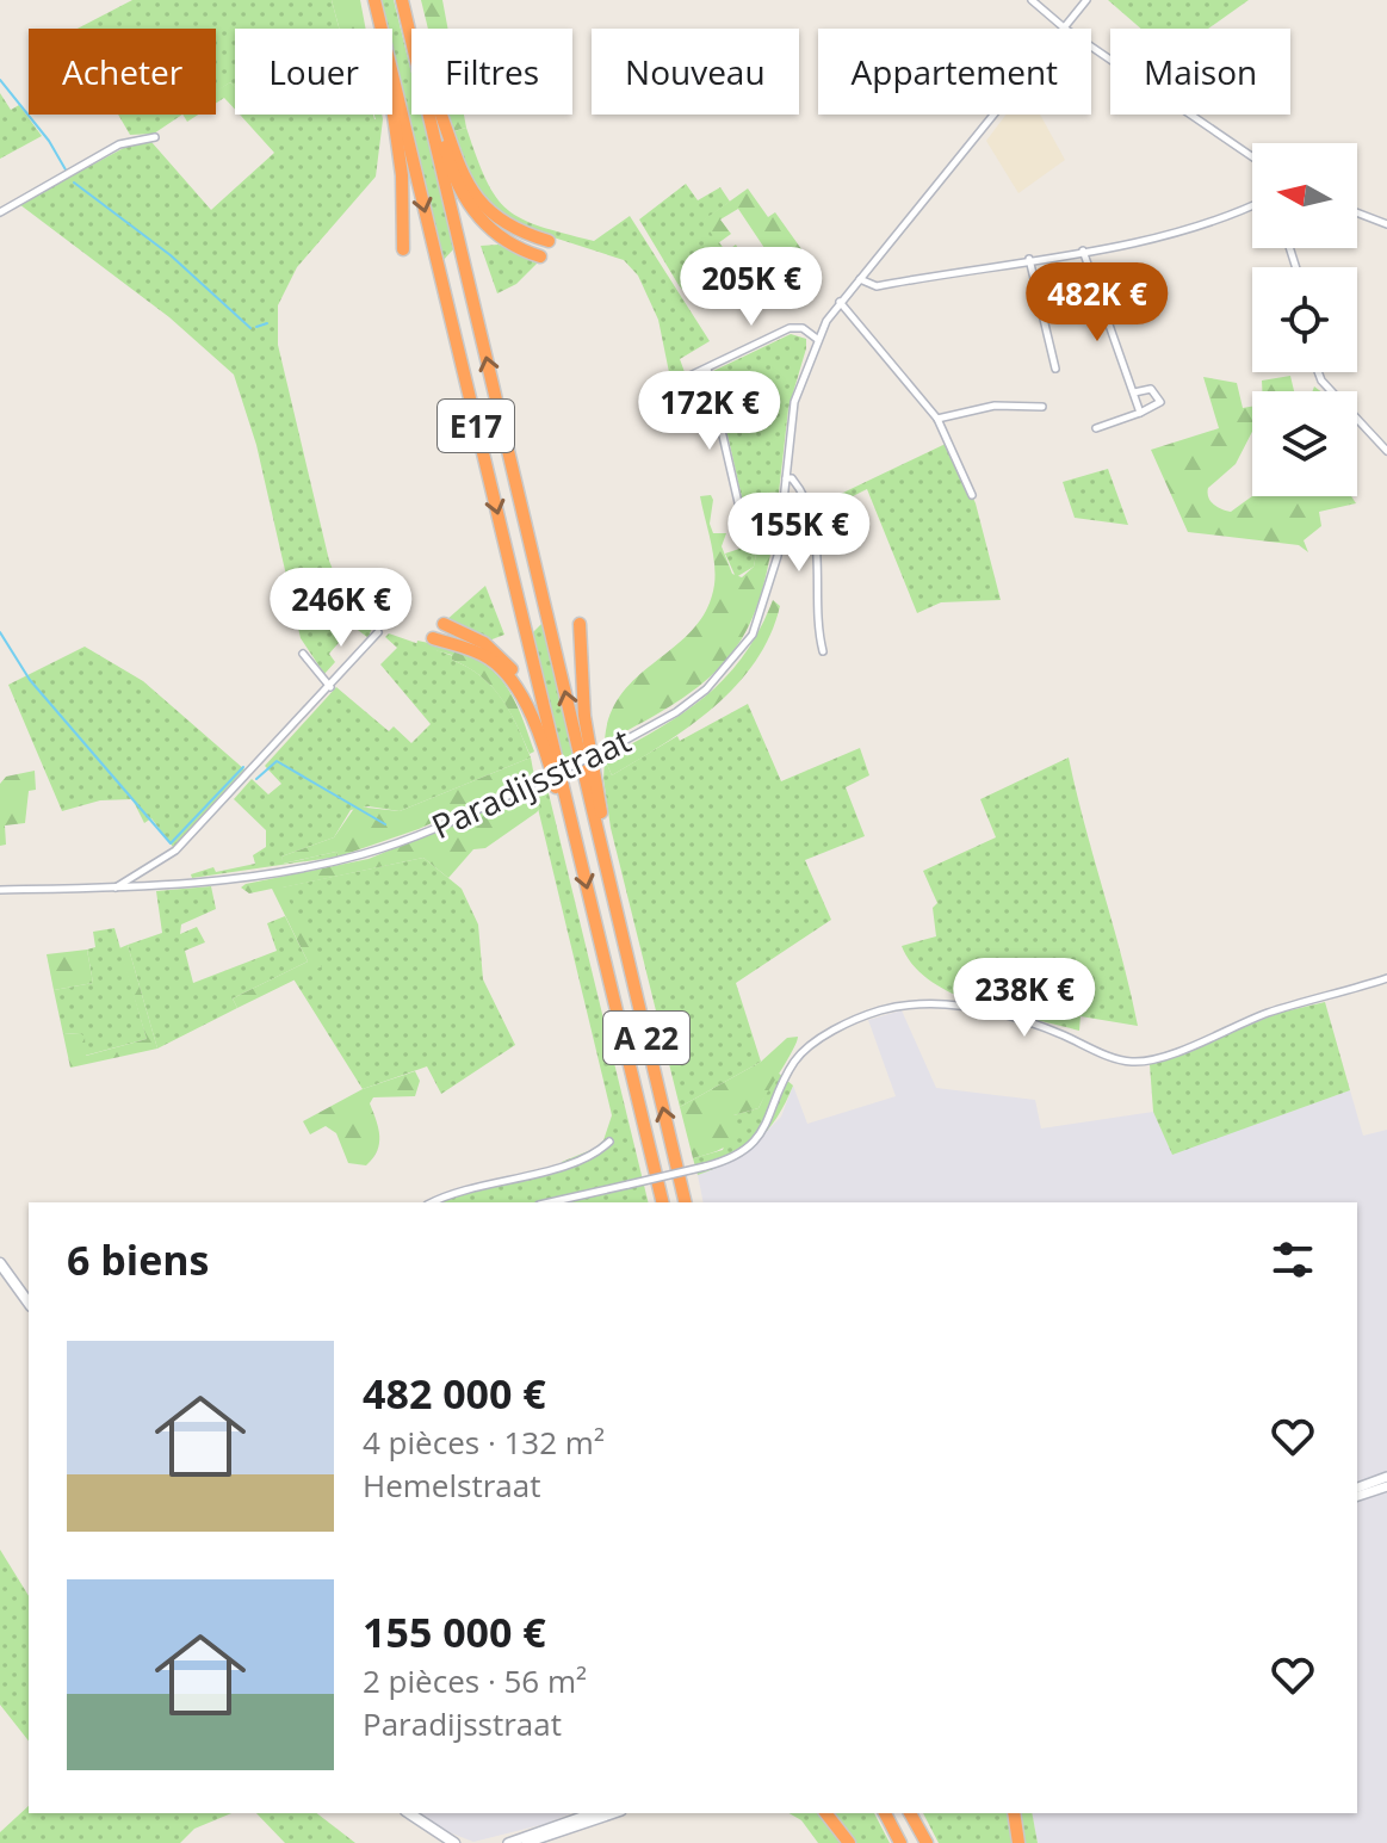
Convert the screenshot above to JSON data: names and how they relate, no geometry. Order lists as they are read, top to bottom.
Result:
{
  "streets": {
    "highway": ["E17", "A 22"],
    "street": ["Paradijsstraat"]
  },
  "crossings": [
    ["E17", "A 22"]
  ],
  "north": "left",
  "page": {
    "chip": [
      "Acheter",
      "Louer",
      "Filtres",
      "Nouveau",
      "Appartement",
      "Maison"
    ],
    "price": [
      "205K €",
      "482K €",
      "172K €",
      "155K €",
      "246K €",
      "238K €"
    ],
    "heading": "6 biens",
    "list": [
      {
        "name": "482 000 €",
        "note": "4 pièces · 132 m² · Hemelstraat"
      },
      {
        "name": "155 000 €",
        "note": "2 pièces · 56 m² · Paradijsstraat"
      }
    ]
  }
}
